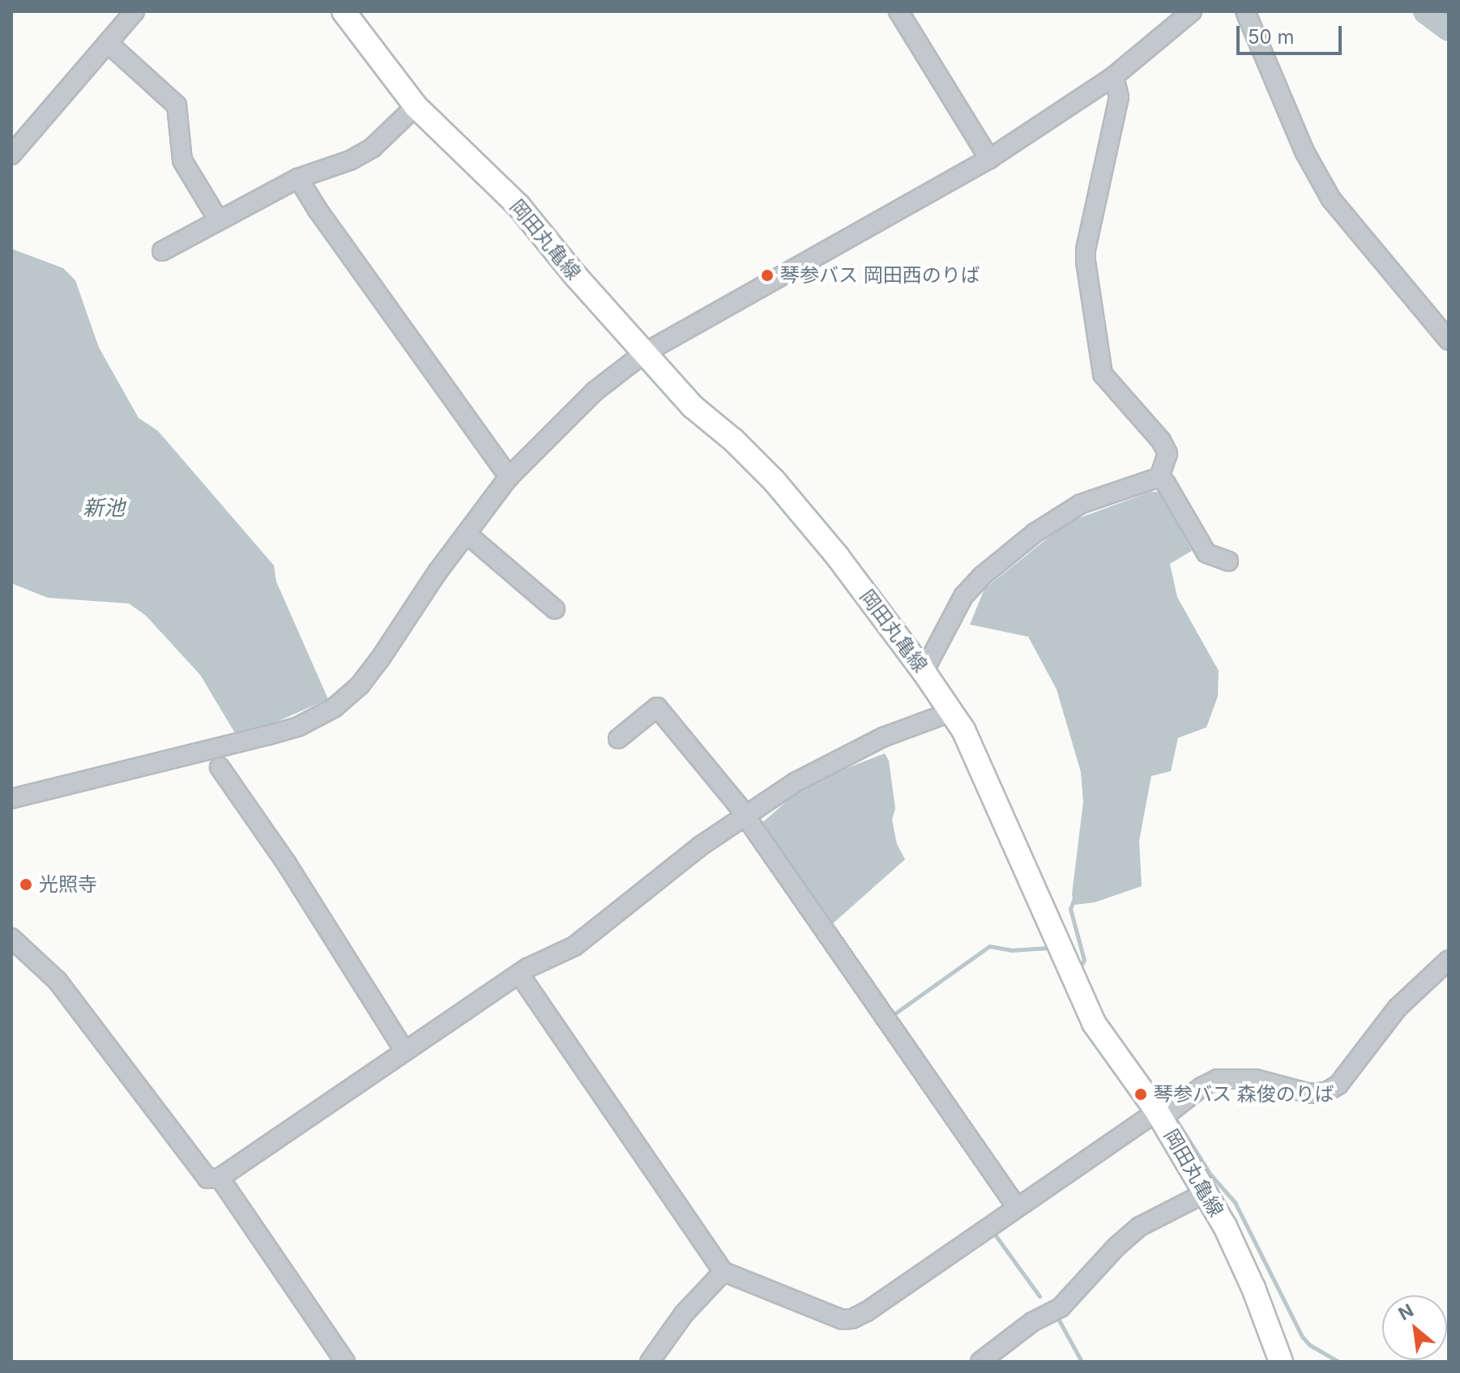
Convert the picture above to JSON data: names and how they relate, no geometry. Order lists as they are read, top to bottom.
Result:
{
  "streets": {
    "main road": ["岡田丸亀線"]
  },
  "water": ["新池"],
  "places": ["琴参バス 岡田西のりば", "光照寺", "琴参バス 森俊のりば"],
  "scale_bar": "50 m",
  "north": "top left"
}
